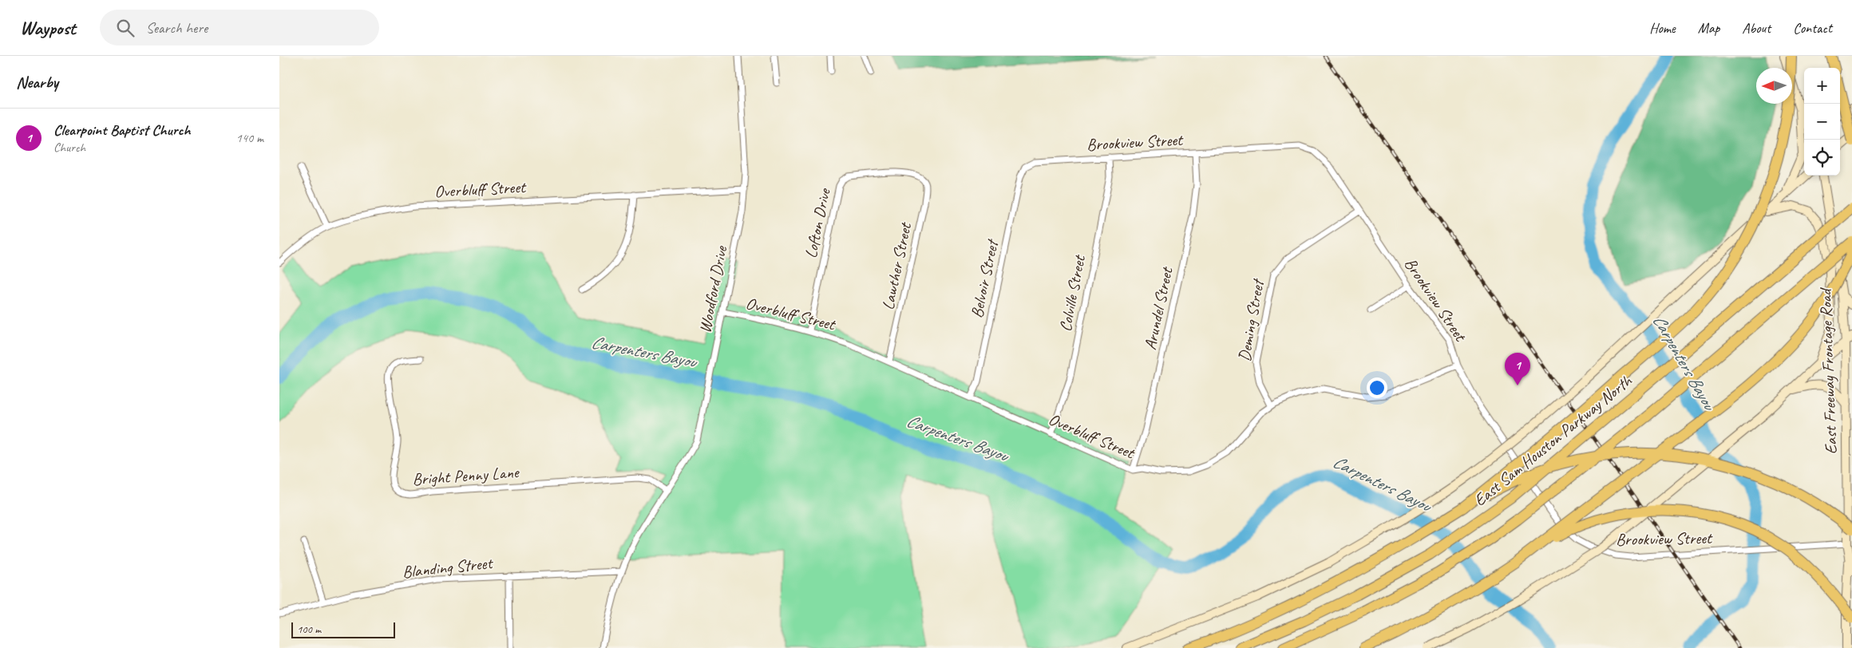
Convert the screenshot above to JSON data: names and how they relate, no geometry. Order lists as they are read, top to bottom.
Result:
{
  "streets": {
    "highway": ["East Sam Houston Parkway North"],
    "main road": ["East Freeway Frontage Road"],
    "street": [
      "Brookview Street",
      "Overbluff Street",
      "Lofton Drive",
      "Lawther Street",
      "Belvoir Street",
      "Woodford Drive",
      "Colville Street",
      "Arundel Street",
      "Deming Street",
      "Bright Penny Lane",
      "Blanding Street"
    ]
  },
  "crossings": [
    ["Brookview Street", "Overbluff Street"],
    ["Brookview Street", "Belvoir Street"],
    ["Brookview Street", "Colville Street"],
    ["Brookview Street", "Arundel Street"],
    ["Brookview Street", "Deming Street"],
    ["Brookview Street", "East Freeway Frontage Road"],
    ["Overbluff Street", "Lofton Drive"],
    ["Overbluff Street", "Lawther Street"],
    ["Overbluff Street", "Belvoir Street"],
    ["Overbluff Street", "Woodford Drive"],
    ["Overbluff Street", "Colville Street"],
    ["Overbluff Street", "Arundel Street"],
    ["Overbluff Street", "Deming Street"],
    ["Lofton Drive", "Lawther Street"],
    ["Woodford Drive", "Bright Penny Lane"],
    ["Woodford Drive", "Blanding Street"]
  ],
  "water": ["Carpenters Bayou"],
  "scale_bar": "100 m",
  "north": "left",
  "page": {
    "header": "Waypost",
    "search": "Search here",
    "nav": [
      "Home",
      "Map",
      "About",
      "Contact"
    ],
    "heading": "Nearby",
    "map_buttons": ["+", "−"],
    "list": [
      {
        "mark": "1",
        "name": "Clearpoint Baptist Church",
        "note": "Church",
        "value": "140 m"
      }
    ],
    "pins": "1",
    "scale": "100 m"
  }
}
